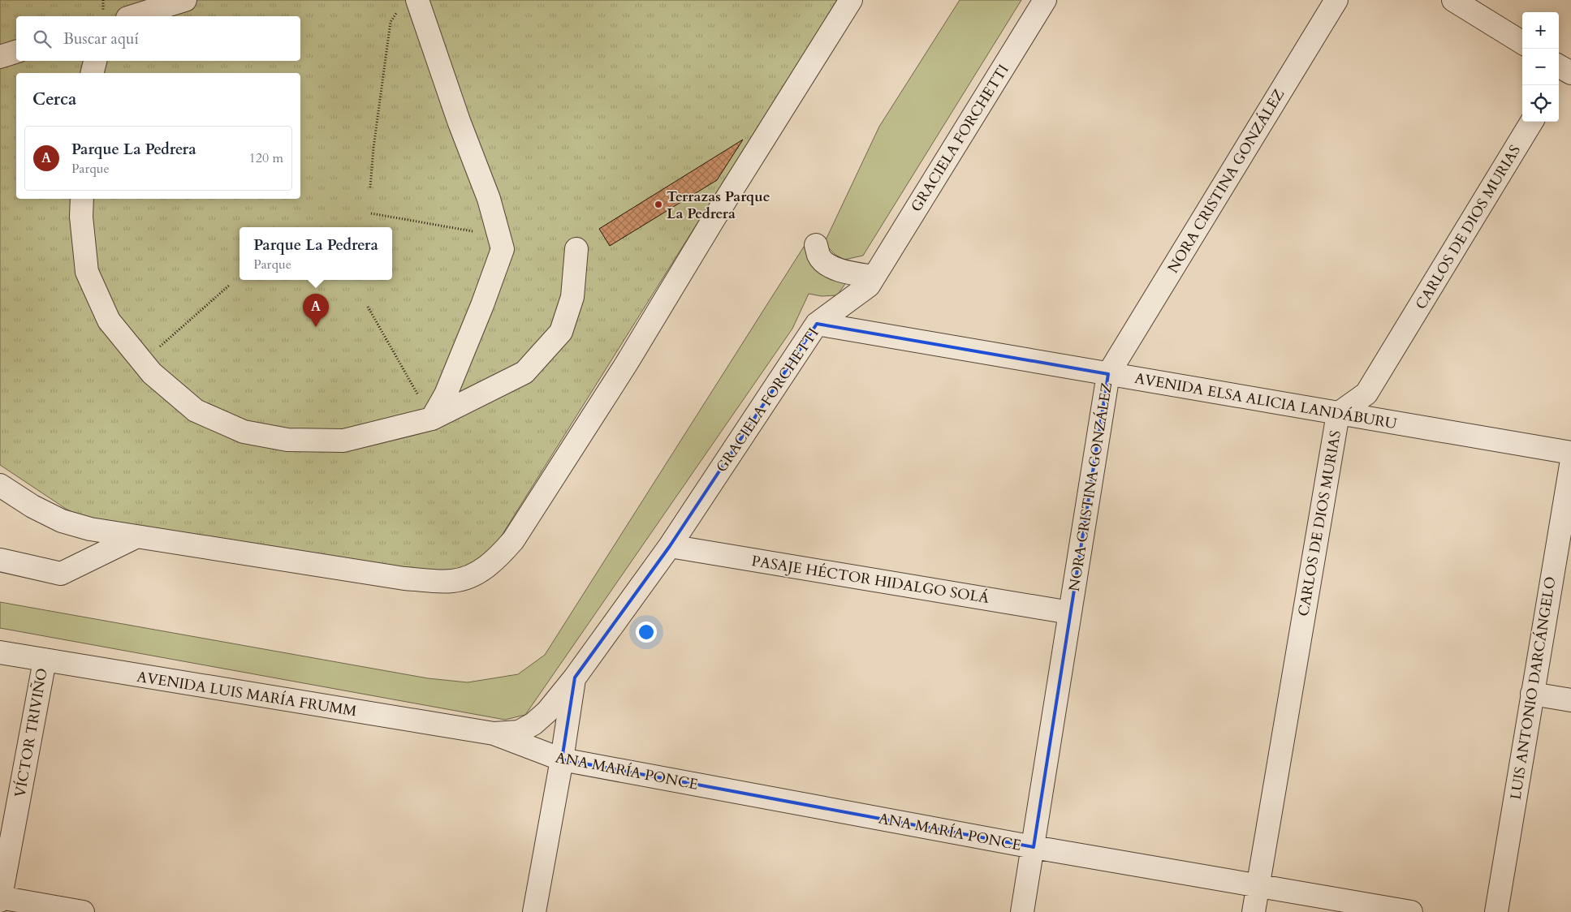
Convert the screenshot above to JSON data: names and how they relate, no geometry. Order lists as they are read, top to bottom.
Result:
{
  "streets": {
    "street": [
      "GRACIELA FORCHETTI",
      "NORA CRISTINA GONZÁLEZ",
      "CARLOS DE DIOS MURIAS",
      "AVENIDA ELSA ALICIA LANDÁBURU",
      "PASAJE HÉCTOR HIDALGO SOLÁ",
      "LUIS ANTONIO DARCÁNGELO",
      "AVENIDA LUIS MARÍA FRUMM",
      "VÍCTOR TRIVIÑO",
      "ANA MARÍA PONCE"
    ]
  },
  "crossings": [
    ["GRACIELA FORCHETTI", "AVENIDA ELSA ALICIA LANDÁBURU"],
    ["GRACIELA FORCHETTI", "PASAJE HÉCTOR HIDALGO SOLÁ"],
    ["GRACIELA FORCHETTI", "AVENIDA LUIS MARÍA FRUMM"],
    ["GRACIELA FORCHETTI", "ANA MARÍA PONCE"],
    ["NORA CRISTINA GONZÁLEZ", "AVENIDA ELSA ALICIA LANDÁBURU"],
    ["NORA CRISTINA GONZÁLEZ", "PASAJE HÉCTOR HIDALGO SOLÁ"],
    ["NORA CRISTINA GONZÁLEZ", "ANA MARÍA PONCE"],
    ["CARLOS DE DIOS MURIAS", "AVENIDA ELSA ALICIA LANDÁBURU"],
    ["CARLOS DE DIOS MURIAS", "ANA MARÍA PONCE"],
    ["AVENIDA LUIS MARÍA FRUMM", "VÍCTOR TRIVIÑO"],
    ["AVENIDA LUIS MARÍA FRUMM", "ANA MARÍA PONCE"]
  ],
  "places": ["Terrazas Parque La Pedrera"],
  "page": {
    "map_buttons": ["+", "−"],
    "search": "Buscar aquí",
    "heading": "Cerca",
    "list": [
      {
        "mark": "A",
        "name": "Parque La Pedrera",
        "note": "Parque",
        "value": "120 m"
      }
    ],
    "popup": ["Parque La Pedrera", "Parque"],
    "pins": "A"
  }
}
